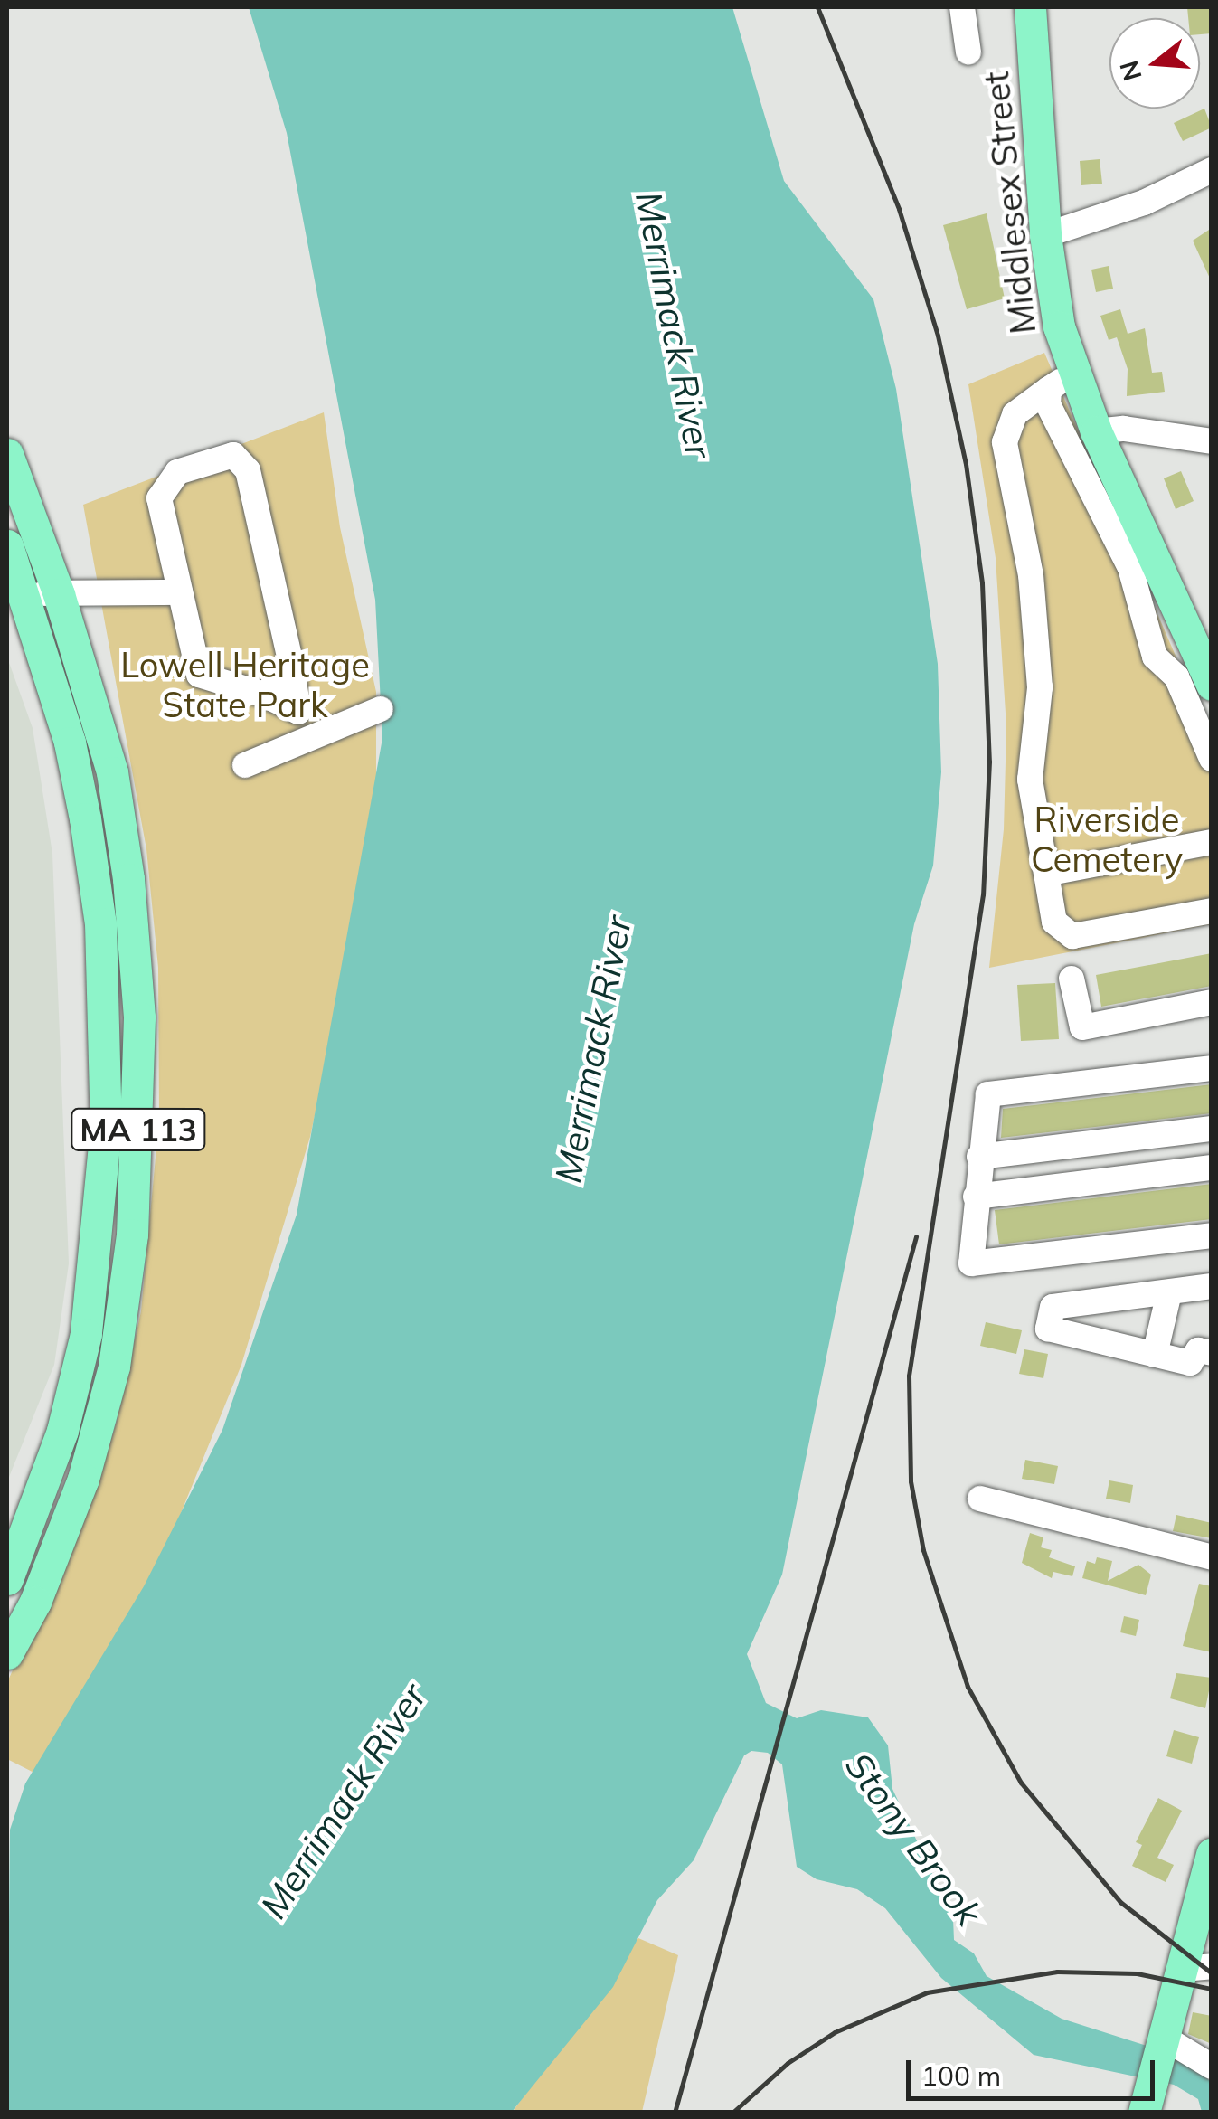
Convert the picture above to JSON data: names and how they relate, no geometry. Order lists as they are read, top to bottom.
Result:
{
  "streets": {
    "main road": ["Middlesex Street", "MA 113"]
  },
  "water": ["Merrimack River", "Stony Brook"],
  "parks": ["Lowell Heritage State Park", "Riverside Cemetery"],
  "scale_bar": "100 m",
  "north": "left"
}
